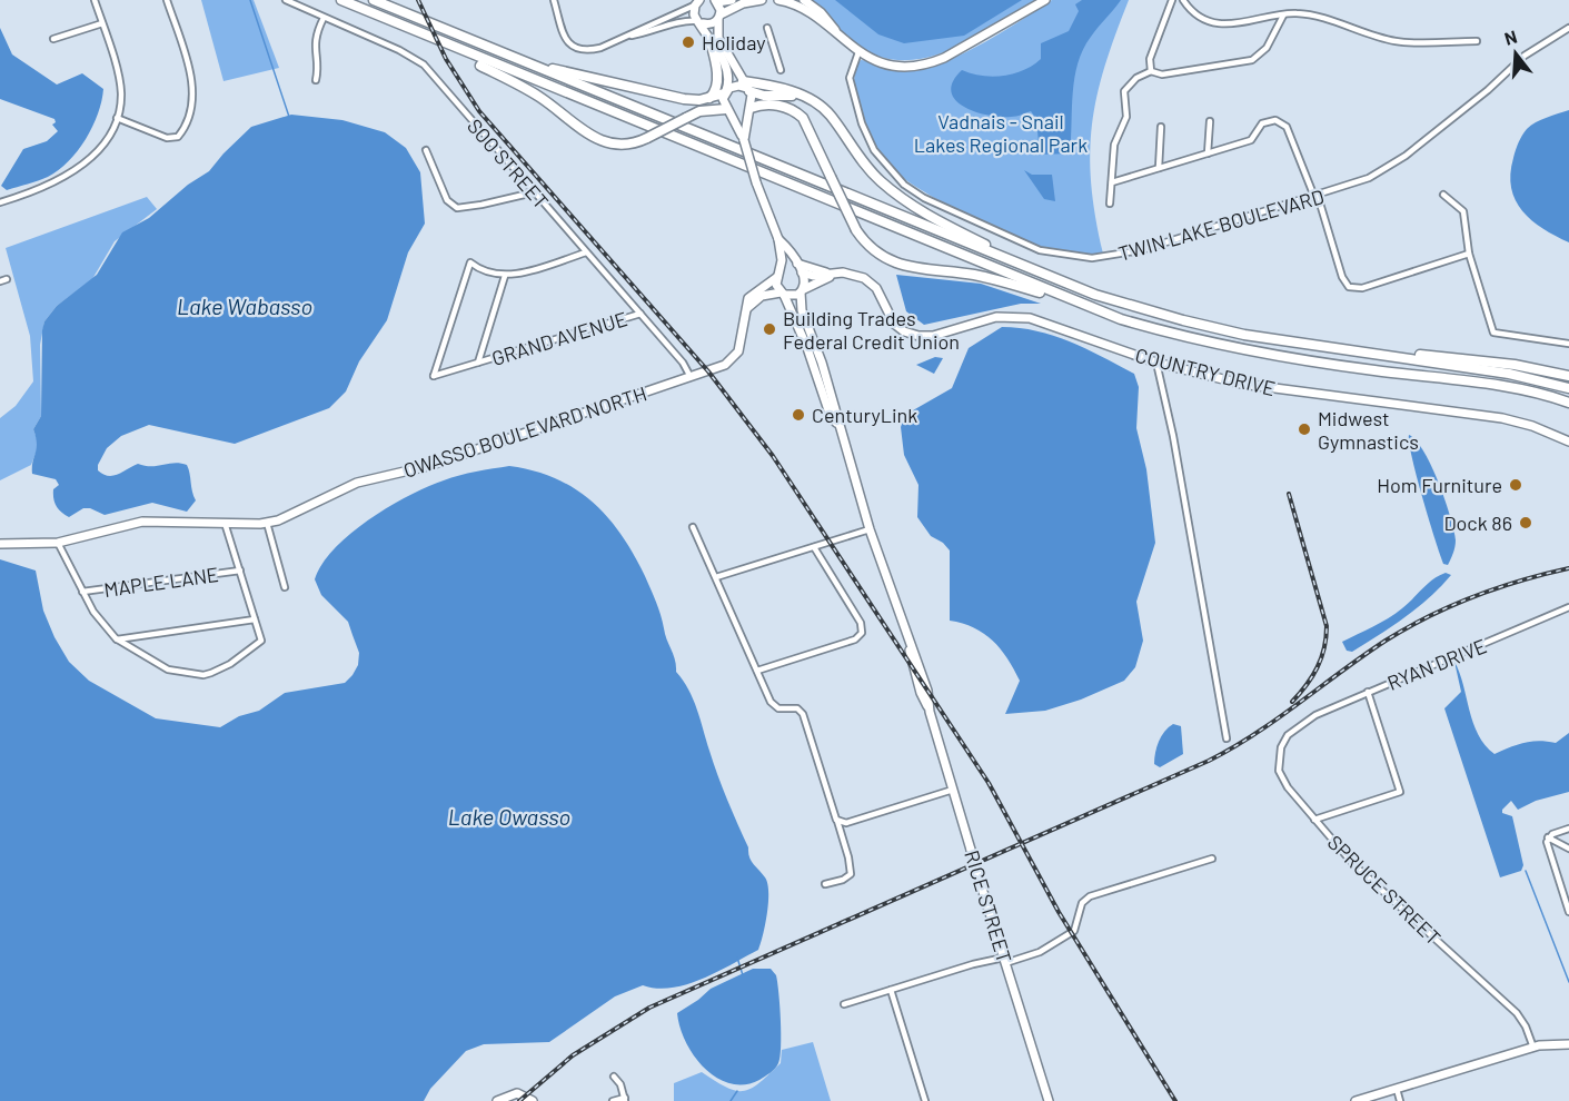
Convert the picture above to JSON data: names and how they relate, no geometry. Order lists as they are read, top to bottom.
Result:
{
  "streets": {
    "street": [
      "SOO STREET",
      "TWIN LAKE BOULEVARD",
      "GRAND AVENUE",
      "COUNTRY DRIVE",
      "OWASSO BOULEVARD NORTH",
      "MAPLE LANE",
      "RYAN DRIVE",
      "SPRUCE STREET",
      "RICE STREET"
    ]
  },
  "crossings": [
    ["SOO STREET", "GRAND AVENUE"],
    ["SOO STREET", "OWASSO BOULEVARD NORTH"],
    ["COUNTRY DRIVE", "OWASSO BOULEVARD NORTH"],
    ["COUNTRY DRIVE", "RICE STREET"],
    ["OWASSO BOULEVARD NORTH", "RICE STREET"],
    ["RYAN DRIVE", "SPRUCE STREET"]
  ],
  "water": ["Lake Wabasso", "Lake Owasso"],
  "parks": ["Vadnais - Snail Lakes Regional Park"],
  "places": [
    "Holiday",
    "Building Trades Federal Credit Union",
    "CenturyLink",
    "Midwest Gymnastics",
    "Hom Furniture",
    "Dock 86"
  ],
  "north": "top"
}
